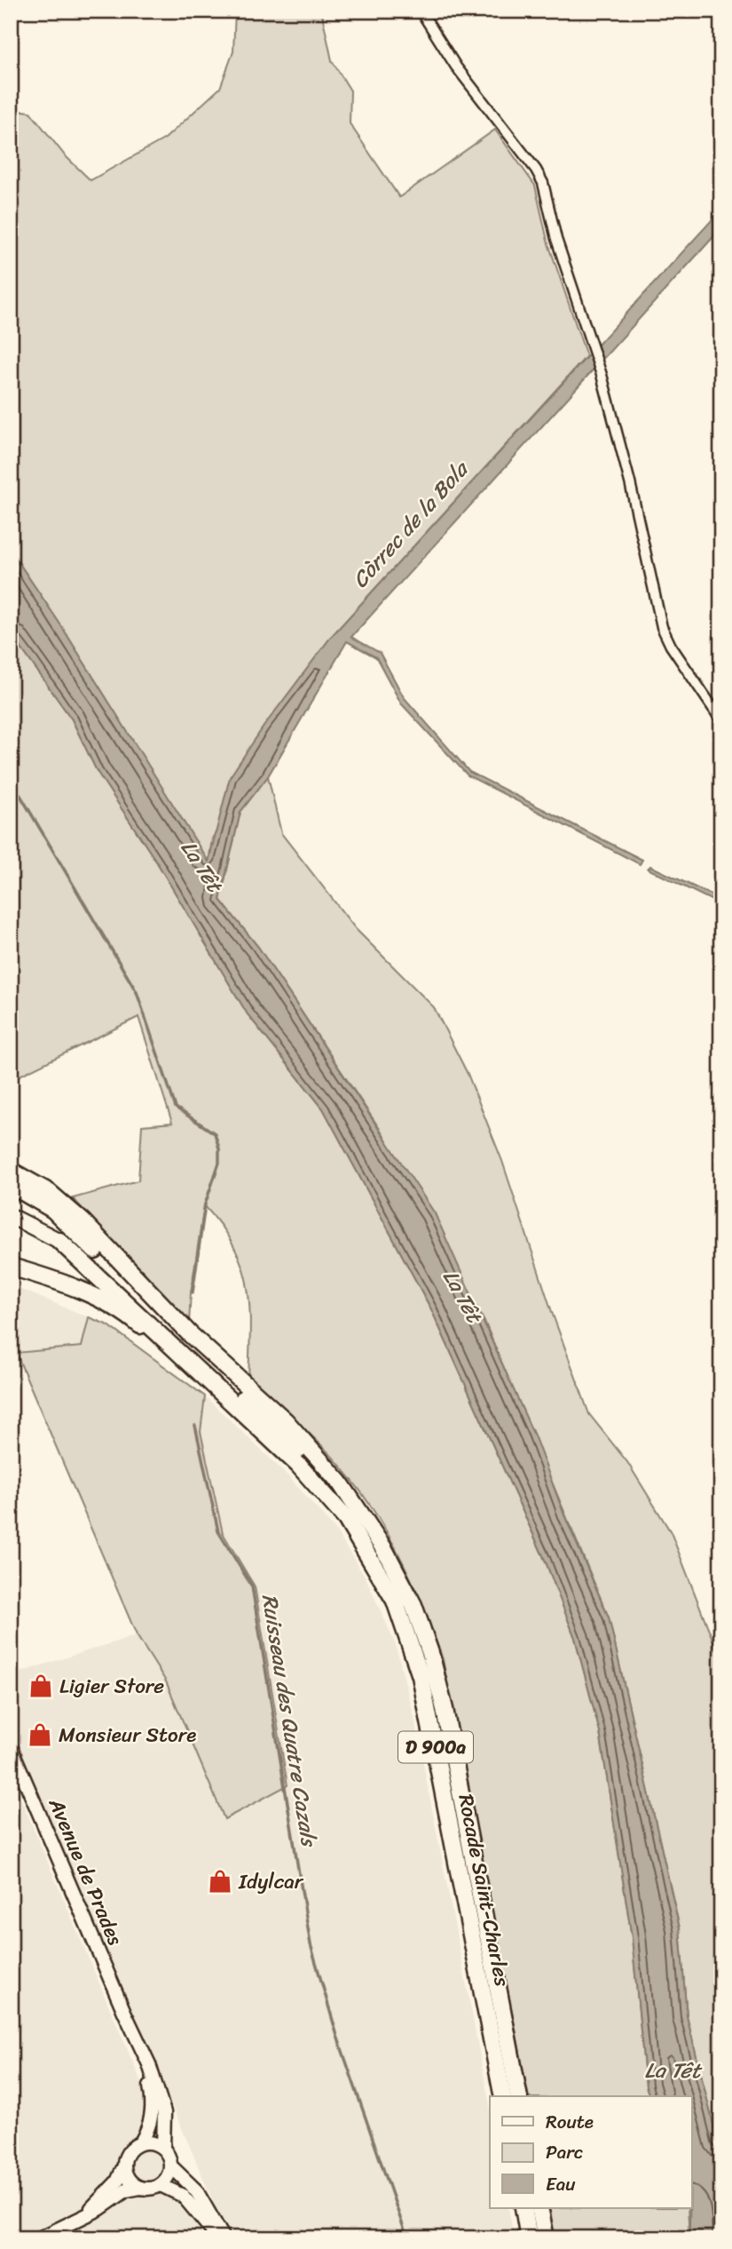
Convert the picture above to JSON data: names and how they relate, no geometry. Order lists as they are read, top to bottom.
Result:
{
  "streets": {
    "highway": ["D 900a", "Rocade Saint-Charles"],
    "main road": ["Avenue de Prades"]
  },
  "crossings": [
    ["D 900a", "Rocade Saint-Charles"]
  ],
  "water": ["Còrrec de la Bola", "La Têt", "Ruisseau des Quatre Cazals"],
  "places": {
    "shop": ["Ligier Store", "Monsieur Store", "Idylcar"]
  },
  "legend": ["Route", "Parc", "Eau"]
}
